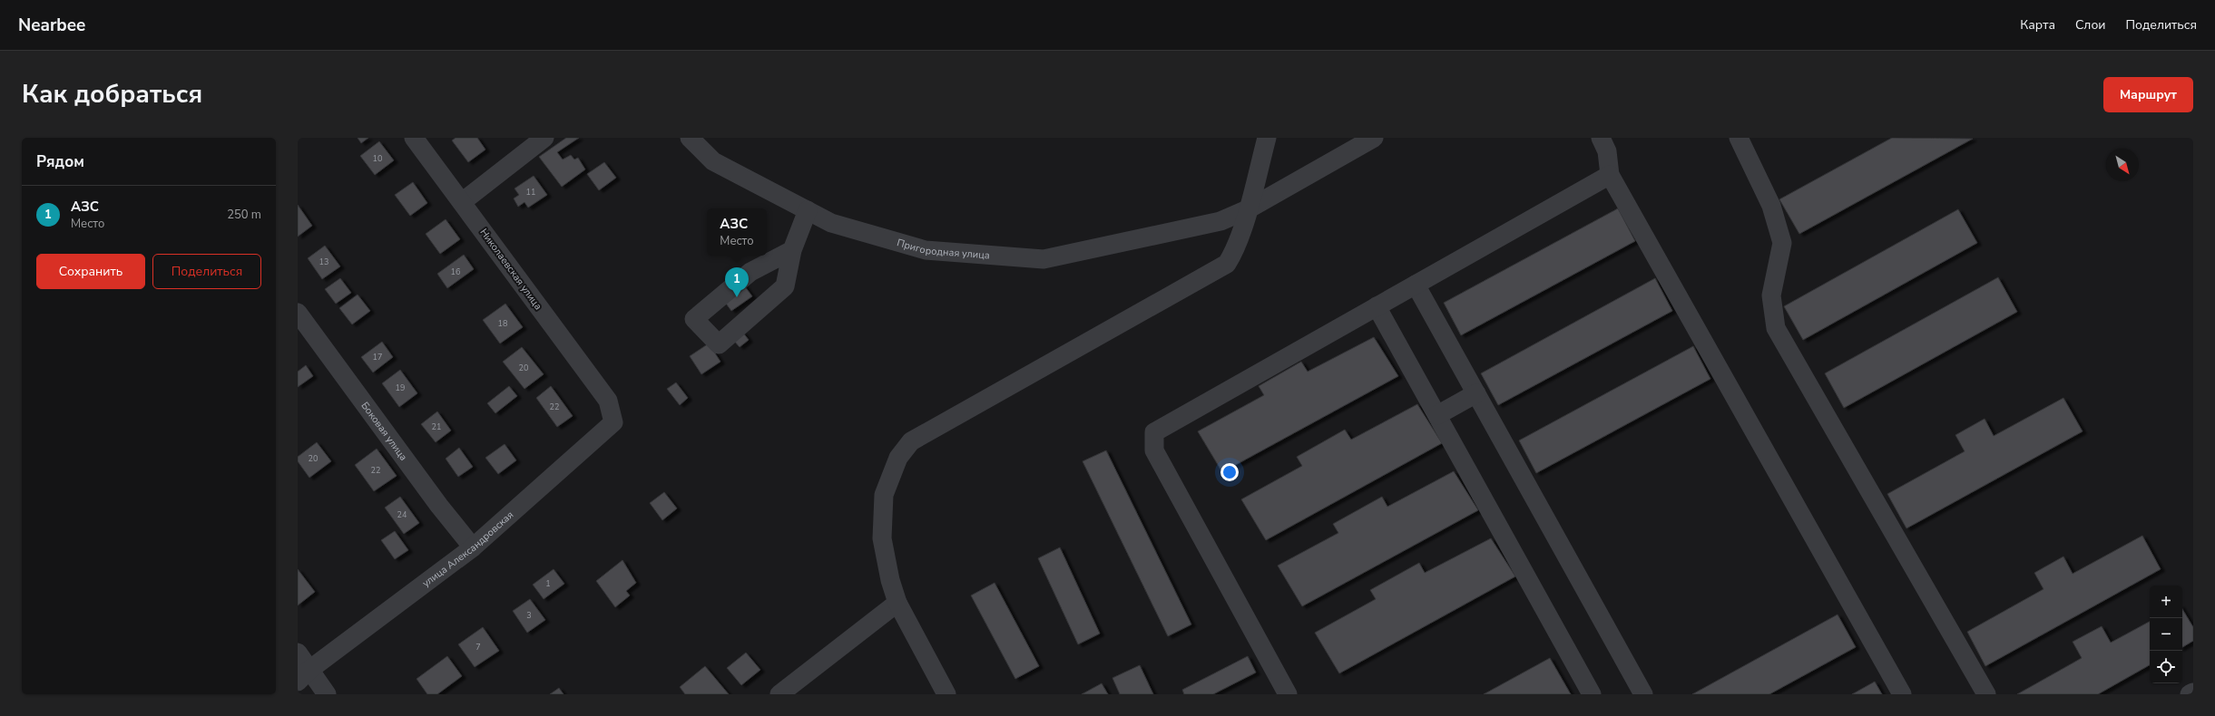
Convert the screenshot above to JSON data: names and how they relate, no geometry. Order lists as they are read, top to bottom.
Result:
{
  "streets": {
    "street": [
      "Пригородная улица",
      "Николаевская улица",
      "Боковая улица",
      "улица Александровская"
    ]
  },
  "crossings": [
    ["Николаевская улица", "улица Александровская"],
    ["Боковая улица", "улица Александровская"]
  ],
  "house_numbers": [
    "10",
    "11",
    "13",
    "16",
    "18",
    "17",
    "20",
    "19",
    "22",
    "21",
    "20",
    "22",
    "24",
    "1",
    "3",
    "7"
  ],
  "north": "bottom right",
  "page": {
    "header": "Nearbee",
    "nav": ["Карта", "Слои", "Поделиться"],
    "title": "Как добраться",
    "buttons": [
      "Маршрут",
      ["Сохранить", "Поделиться"]
    ],
    "heading": "Рядом",
    "list": [
      {
        "mark": "1",
        "name": "АЗС",
        "note": "Место",
        "value": "250 m"
      }
    ],
    "popup": ["АЗС", "Место"],
    "pins": "1",
    "map_buttons": ["+", "−"]
  }
}
